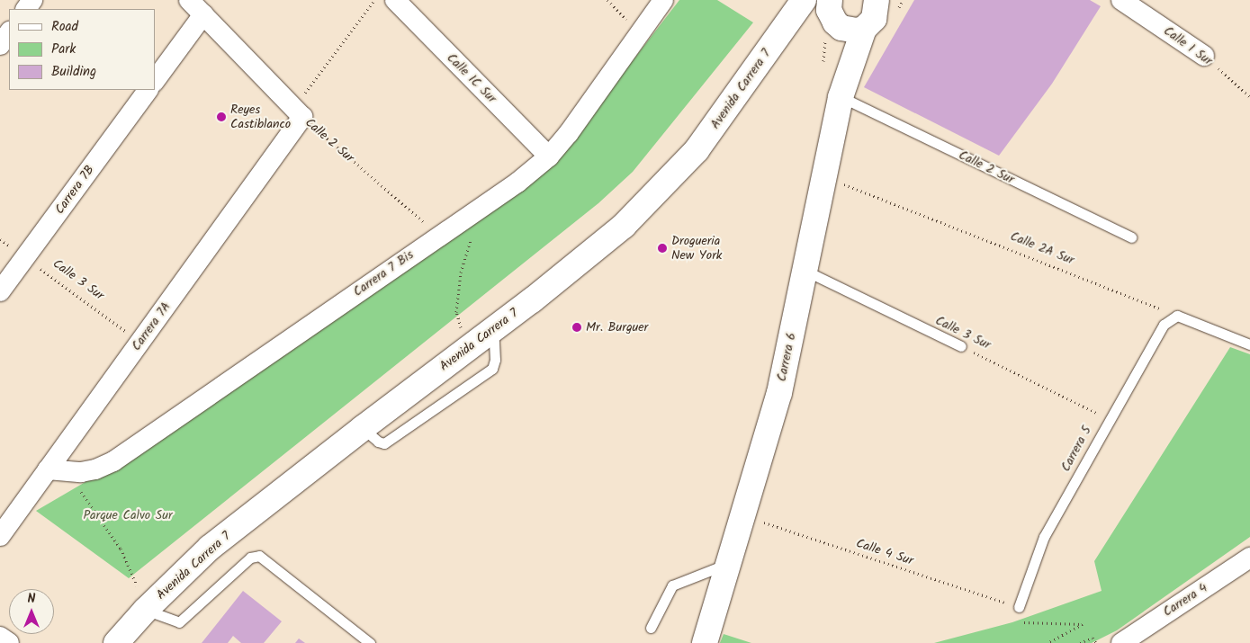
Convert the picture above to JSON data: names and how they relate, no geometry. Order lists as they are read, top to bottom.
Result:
{
  "streets": {
    "main road": ["Avenida Carrera 7", "Carrera 6"],
    "street": [
      "Calle 1 Sur",
      "Calle 1C Sur",
      "Calle 2 Sur",
      "Carrera 7B",
      "Carrera 7 Bis",
      "Carrera 7A",
      "Carrera 4"
    ],
    "lane": ["Calle 3 Sur", "Carrera 5"],
    "path": ["Calle 2A Sur", "Calle 4 Sur"]
  },
  "crossings": [
    ["Calle 1C Sur", "Carrera 7 Bis"],
    ["Calle 2 Sur", "Carrera 7 Bis"],
    ["Calle 2 Sur", "Carrera 7A"],
    ["Calle 2 Sur", "Carrera 6"],
    ["Carrera 7B", "Calle 3 Sur"],
    ["Calle 2A Sur", "Carrera 6"],
    ["Calle 2A Sur", "Carrera 5"],
    ["Carrera 7 Bis", "Carrera 7A"],
    ["Calle 3 Sur", "Carrera 7A"],
    ["Calle 3 Sur", "Carrera 6"],
    ["Calle 3 Sur", "Carrera 5"],
    ["Carrera 6", "Calle 4 Sur"],
    ["Carrera 5", "Calle 4 Sur"]
  ],
  "parks": ["Parque Calvo Sur"],
  "places": ["Reyes Castiblanco", "Drogueria New York", "Mr. Burguer"],
  "legend": ["Road", "Park", "Building"],
  "north": "top"
}
